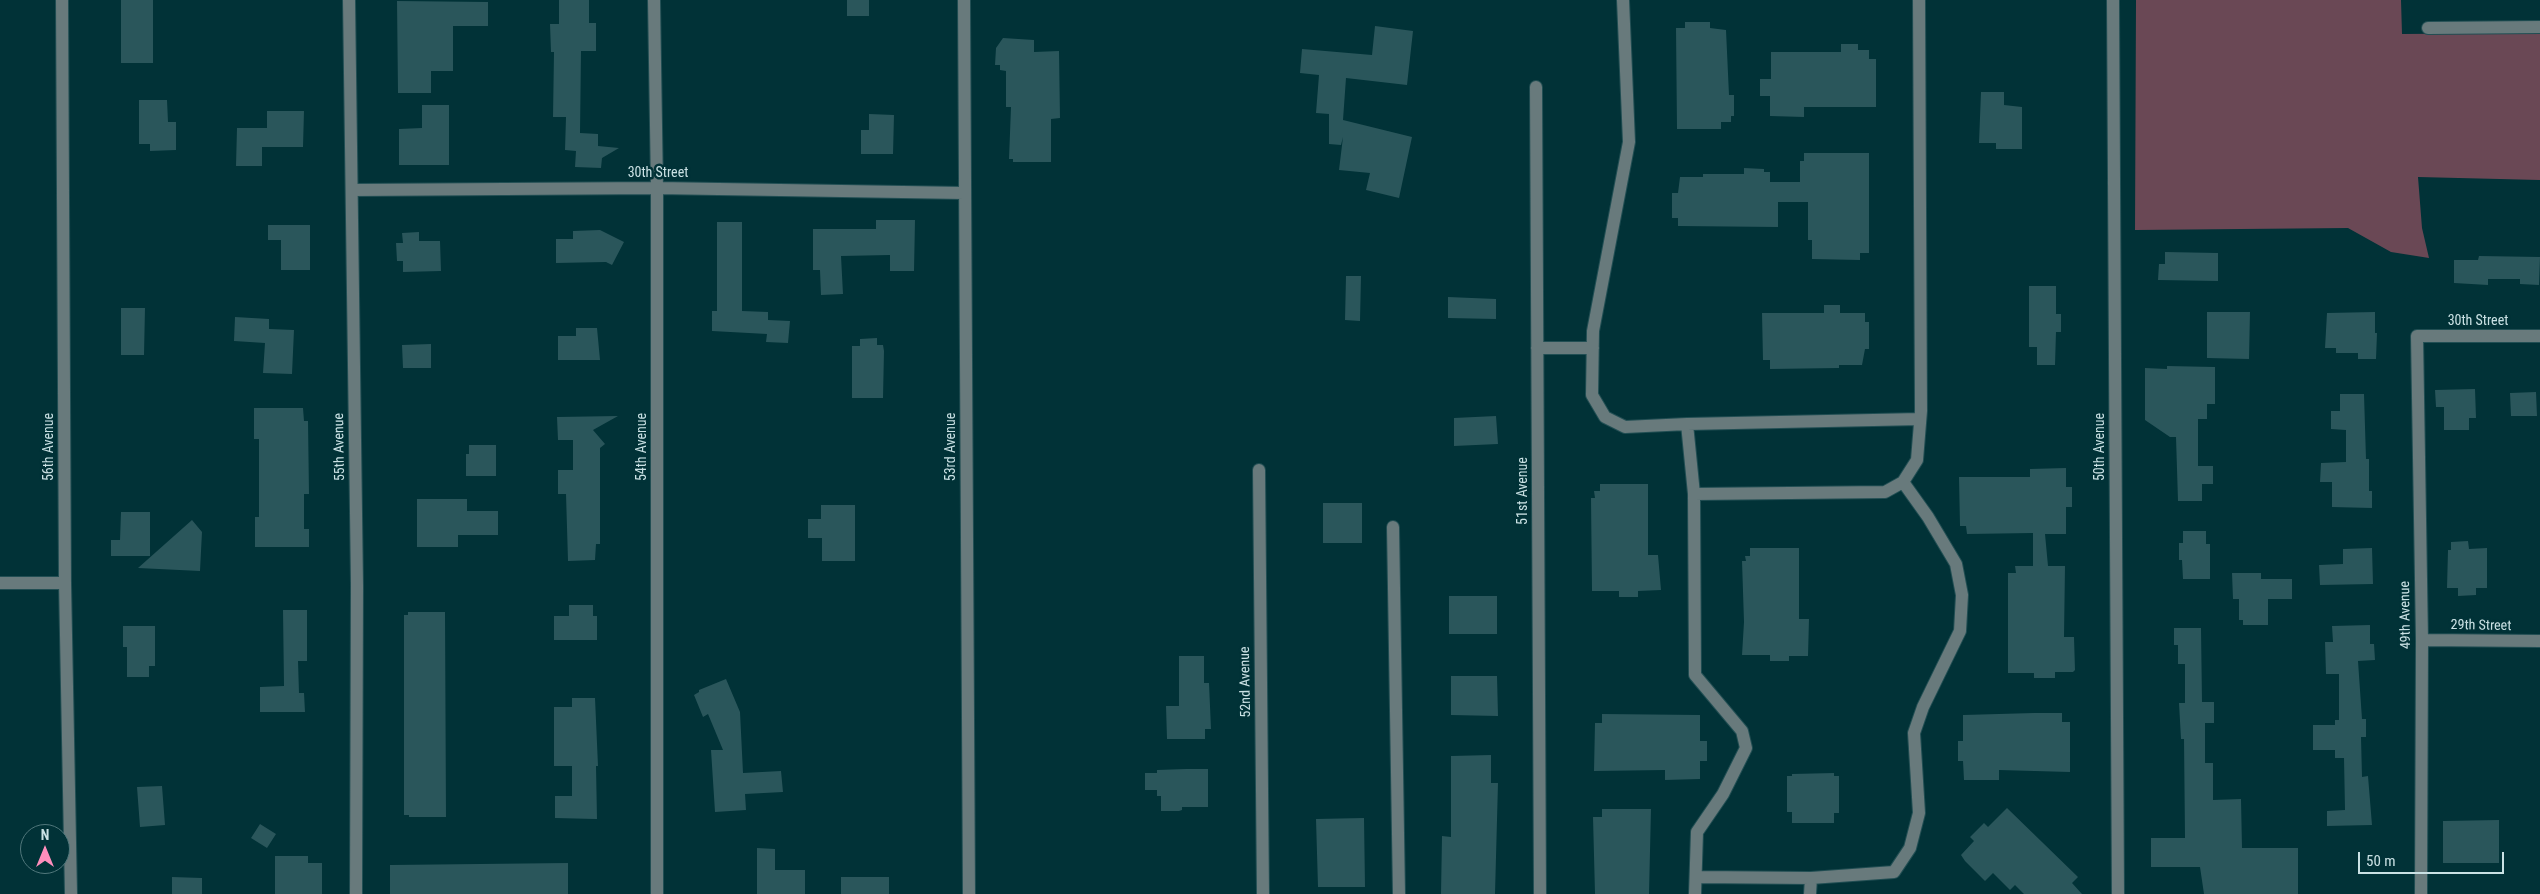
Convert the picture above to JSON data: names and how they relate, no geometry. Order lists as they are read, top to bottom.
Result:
{
  "streets": {
    "street": [
      "30th Street",
      "56th Avenue",
      "55th Avenue",
      "54th Avenue",
      "53rd Avenue",
      "50th Avenue",
      "51st Avenue",
      "49th Avenue",
      "29th Street",
      "52nd Avenue"
    ]
  },
  "crossings": [
    ["30th Street", "55th Avenue"],
    ["30th Street", "54th Avenue"],
    ["30th Street", "53rd Avenue"],
    ["30th Street", "49th Avenue"],
    ["49th Avenue", "29th Street"]
  ],
  "scale_bar": "50 m",
  "north": "top"
}
